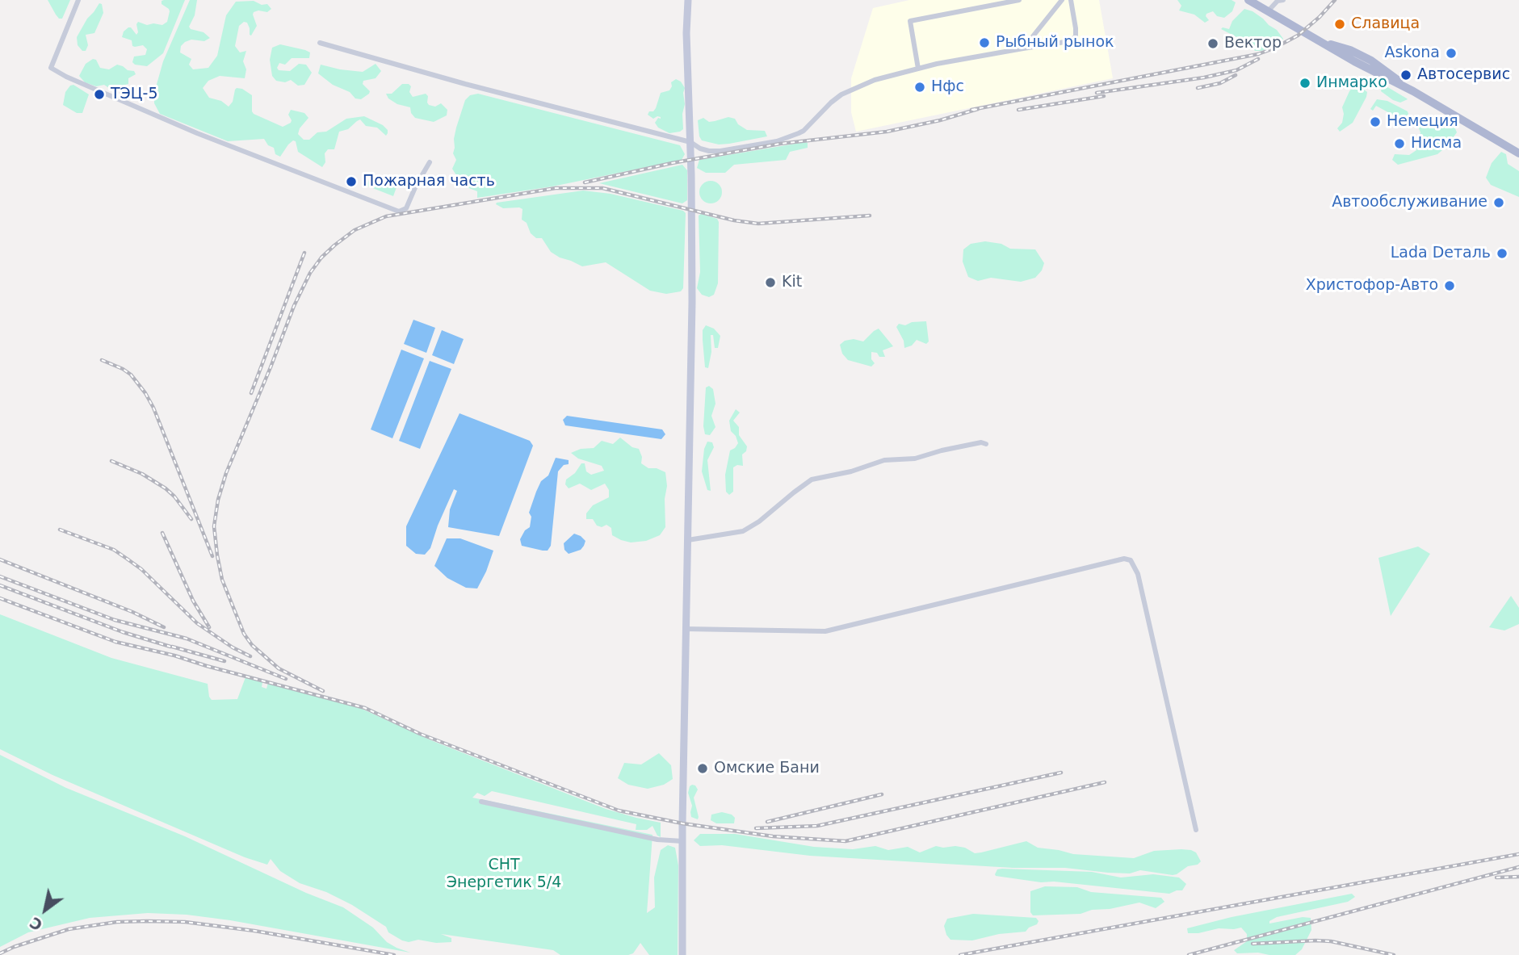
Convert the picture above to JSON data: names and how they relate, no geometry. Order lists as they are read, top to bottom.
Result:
{
  "parks": ["СНТ Энергетик 5/4"],
  "places": [
    "Славица",
    "Рыбный рынок",
    "Вектор",
    "Askona",
    "Автосервис",
    "Инмарко",
    "Нфс",
    "ТЭЦ-5",
    "Немеция",
    "Нисма",
    "Пожарная часть",
    "Автообслуживание",
    "Lada Dеталь",
    "Kit",
    "Христофор-Авто",
    "Омские Бани"
  ],
  "north": "bottom left"
}
